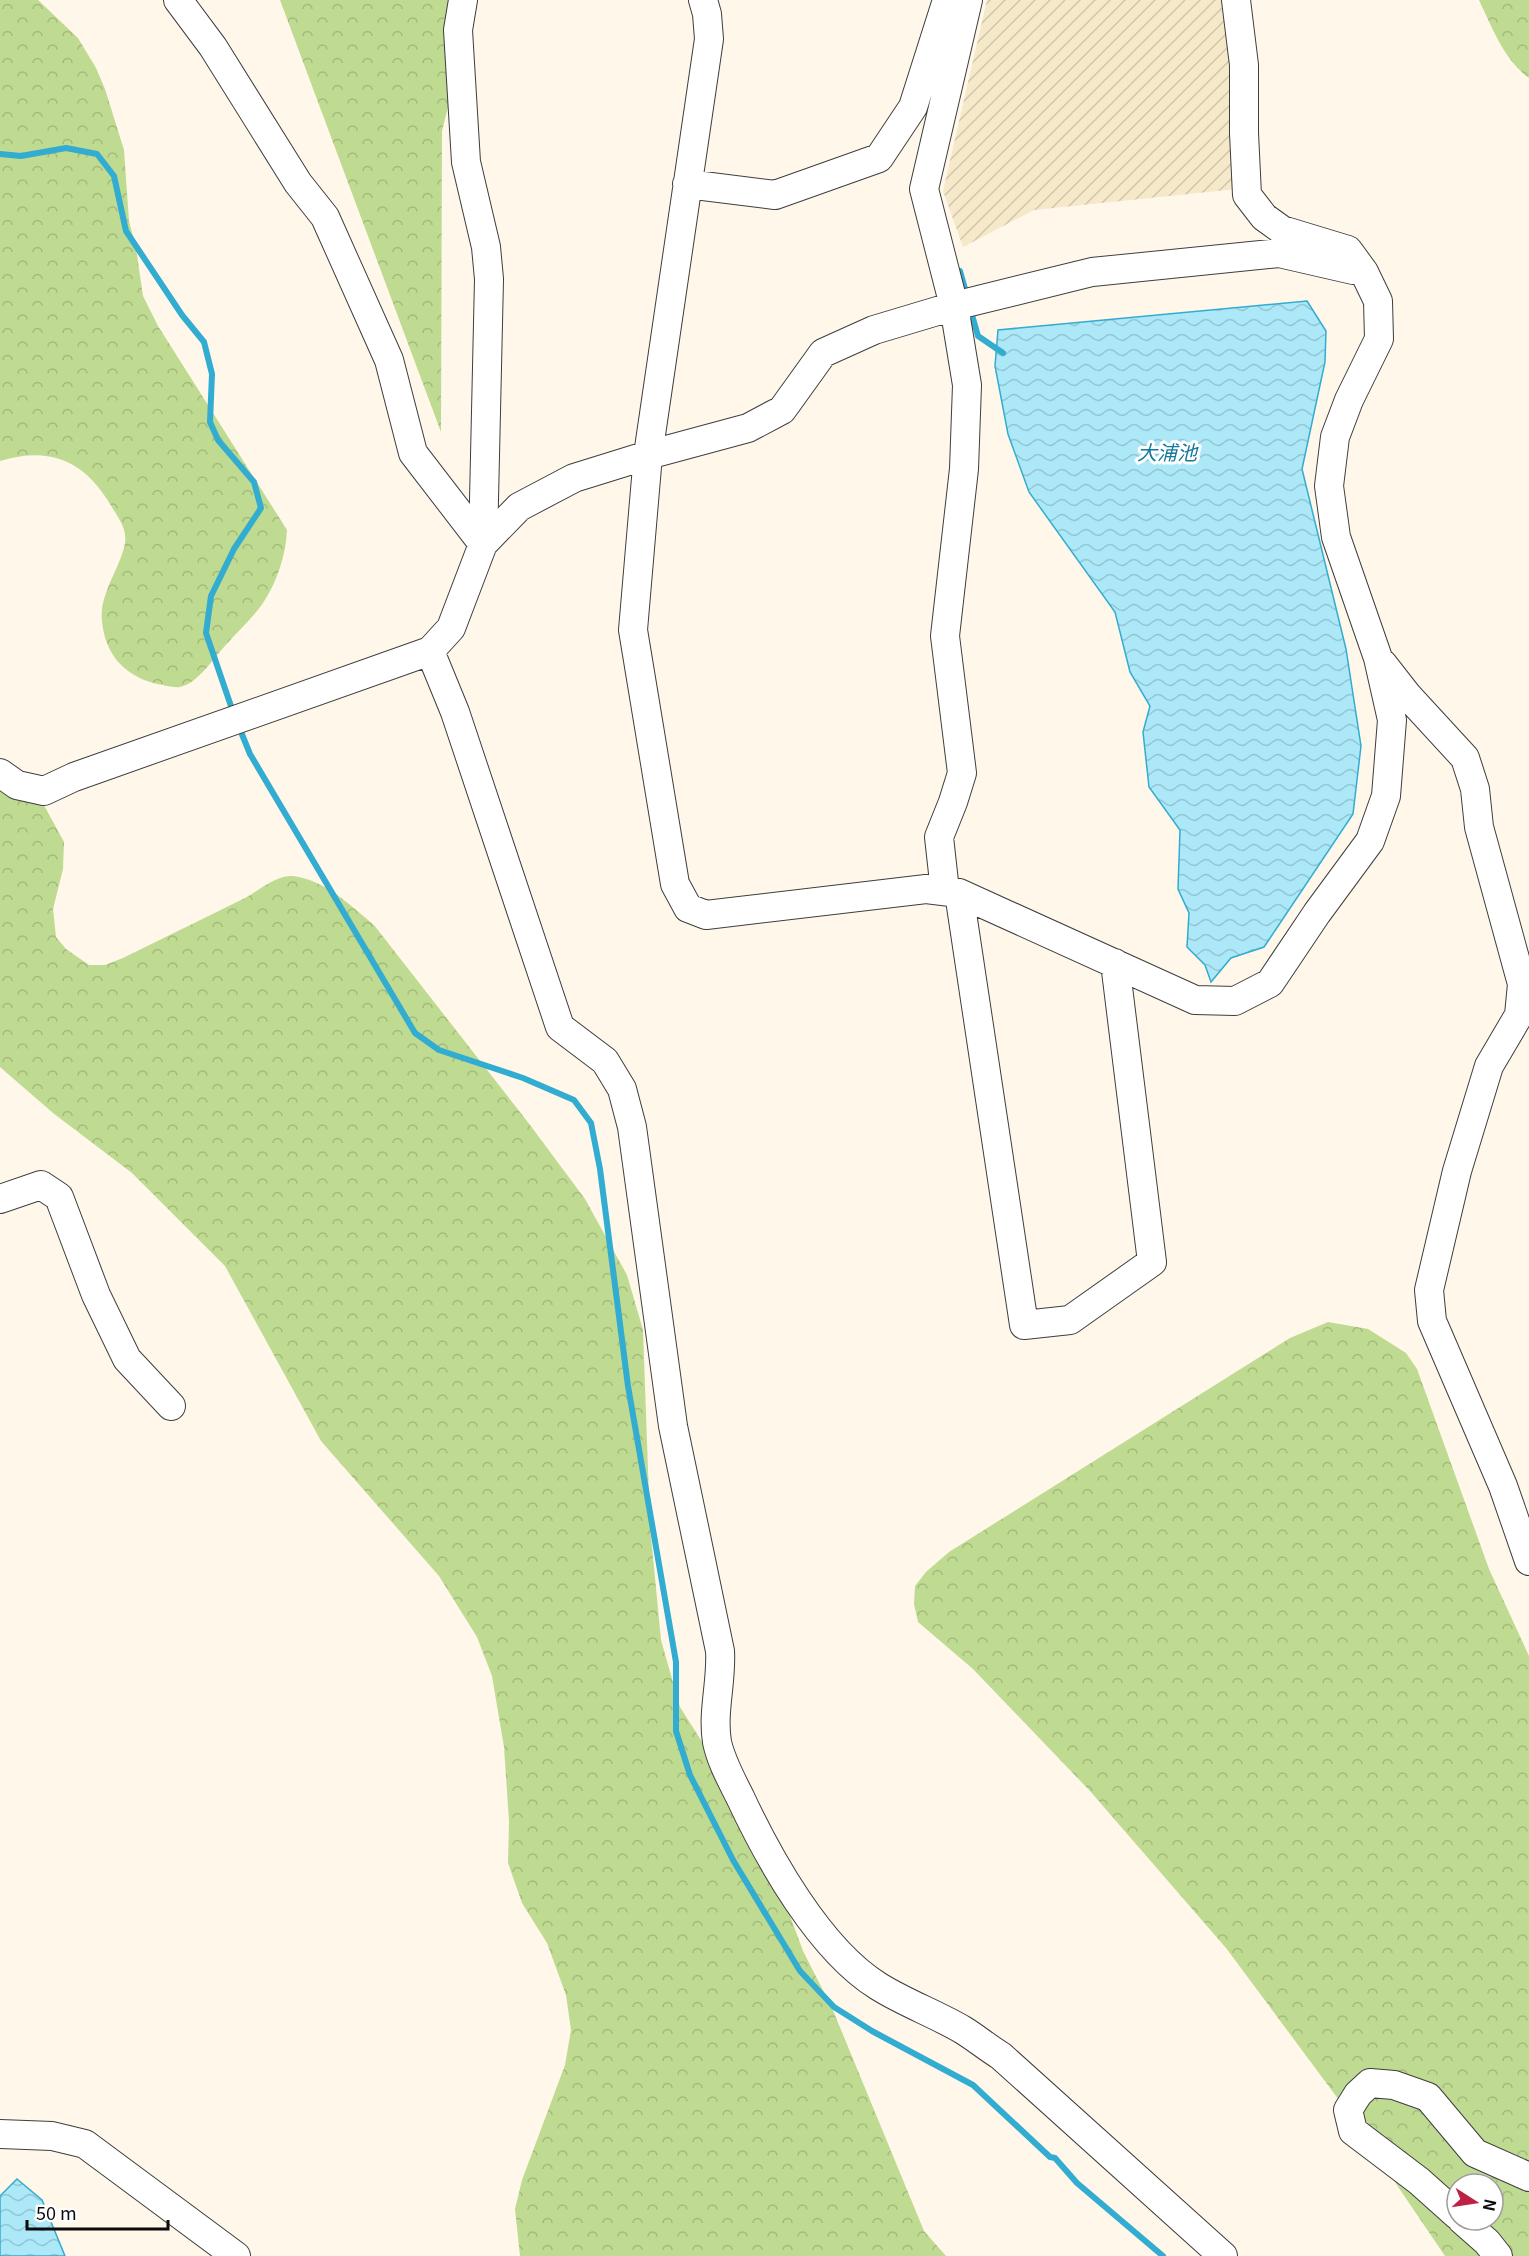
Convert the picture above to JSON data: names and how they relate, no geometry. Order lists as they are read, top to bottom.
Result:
{
  "water": ["大浦池"],
  "scale_bar": "50 m",
  "north": "right"
}
